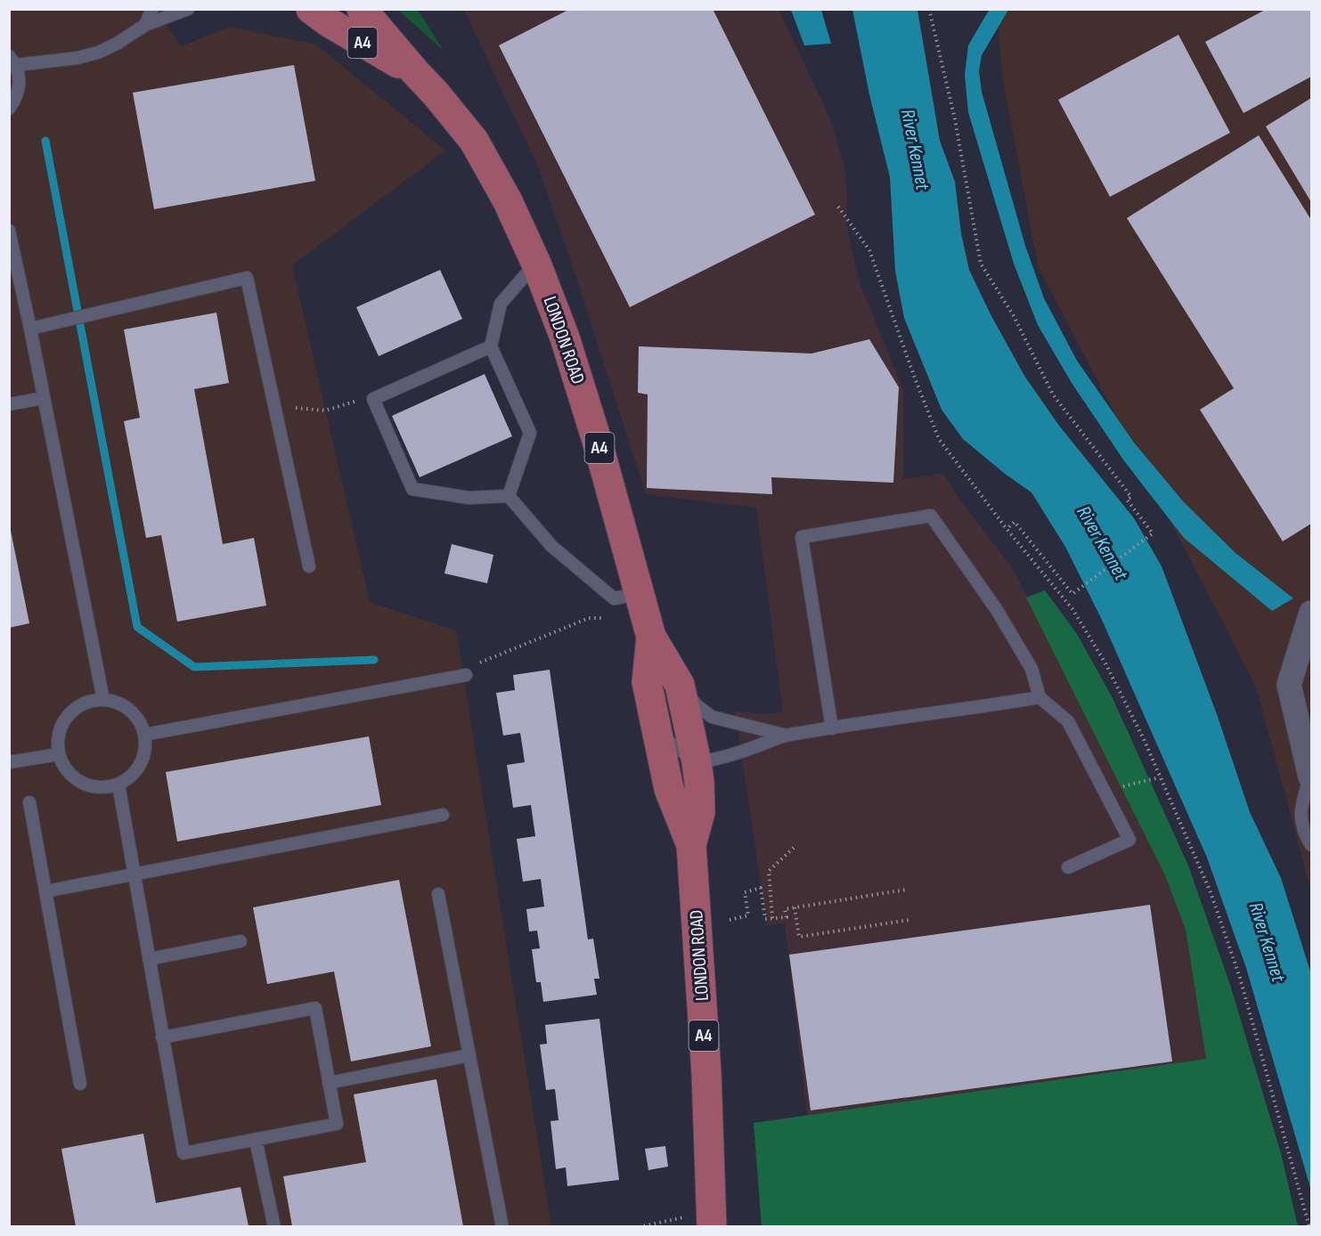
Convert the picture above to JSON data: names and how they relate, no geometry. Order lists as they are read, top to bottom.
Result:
{
  "streets": {
    "main road": ["A4", "LONDON ROAD"]
  },
  "water": ["River Kennet"]
}
